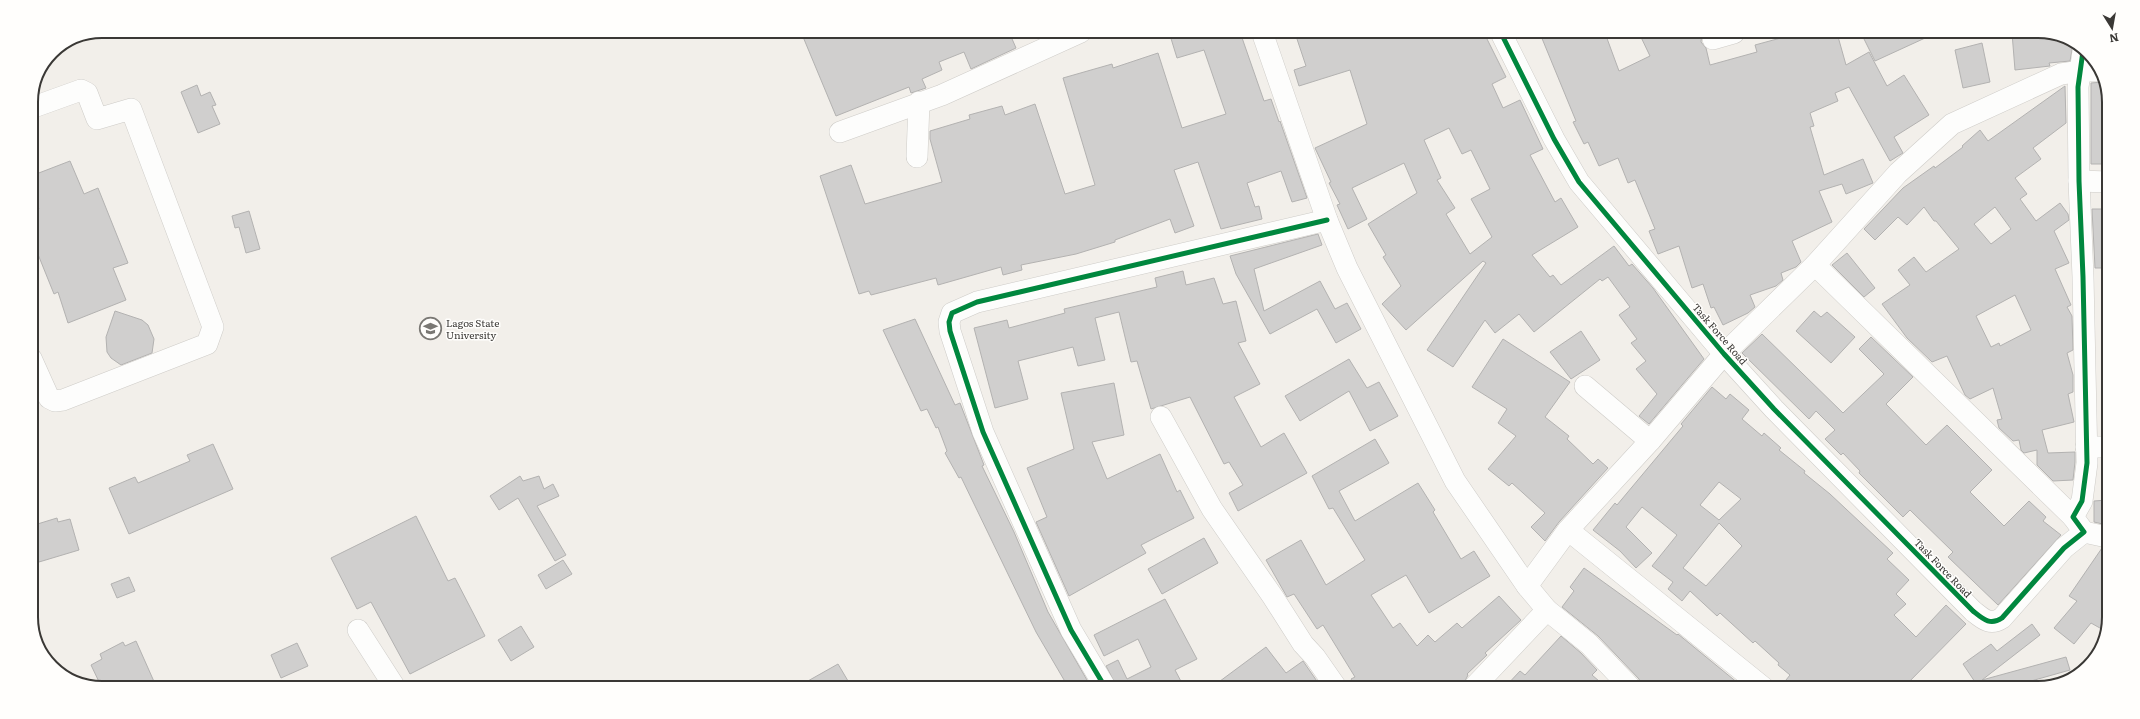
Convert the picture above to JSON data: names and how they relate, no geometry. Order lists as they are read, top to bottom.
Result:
{
  "streets": {
    "street": ["Task Force Road"]
  },
  "places": {
    "school or university": ["Lagos State University"]
  },
  "north": "bottom"
}
